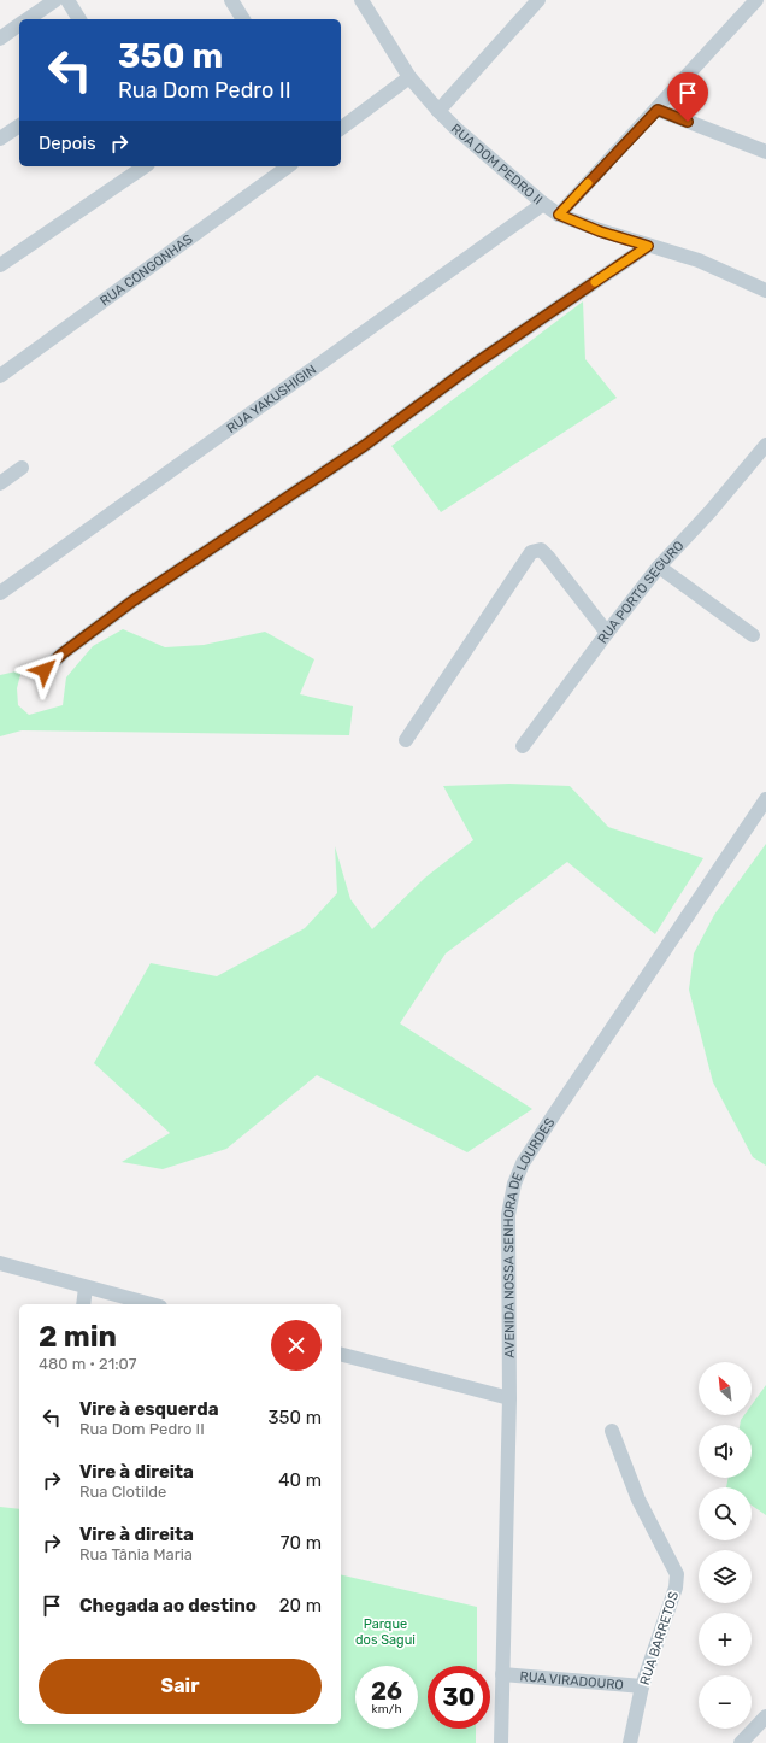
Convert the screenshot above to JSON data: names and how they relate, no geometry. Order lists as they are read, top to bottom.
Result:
{
  "streets": {
    "street": [
      "RUA DOM PEDRO II",
      "RUA CONGONHAS",
      "RUA YAKUSHIGIN",
      "RUA PORTO SEGURO",
      "AVENIDA NOSSA SENHORA DE LOURDES",
      "RUA BARRETOS",
      "RUA VIRADOURO"
    ]
  },
  "crossings": [
    ["RUA DOM PEDRO II", "RUA YAKUSHIGIN"],
    ["AVENIDA NOSSA SENHORA DE LOURDES", "RUA VIRADOURO"],
    ["RUA BARRETOS", "RUA VIRADOURO"]
  ],
  "parks": ["Parque dos Sagui"],
  "north": "top left",
  "page": {
    "turn": ["350 m", "Rua Dom Pedro II"],
    "then": "Depois",
    "heading": ["2 min", "480 m · 21:07"],
    "map_buttons": ["+", "−"],
    "list": [
      {
        "name": "Vire à esquerda",
        "note": "Rua Dom Pedro II",
        "value": "350 m"
      },
      {
        "name": "Vire à direita",
        "note": "Rua Clotilde",
        "value": "40 m"
      },
      {
        "name": "Vire à direita",
        "note": "Rua Tânia Maria",
        "value": "70 m"
      },
      {
        "name": "Chegada ao destino",
        "value": "20 m"
      }
    ],
    "buttons": "Sair",
    "speed": "26 km/h",
    "limit": "30"
  }
}
